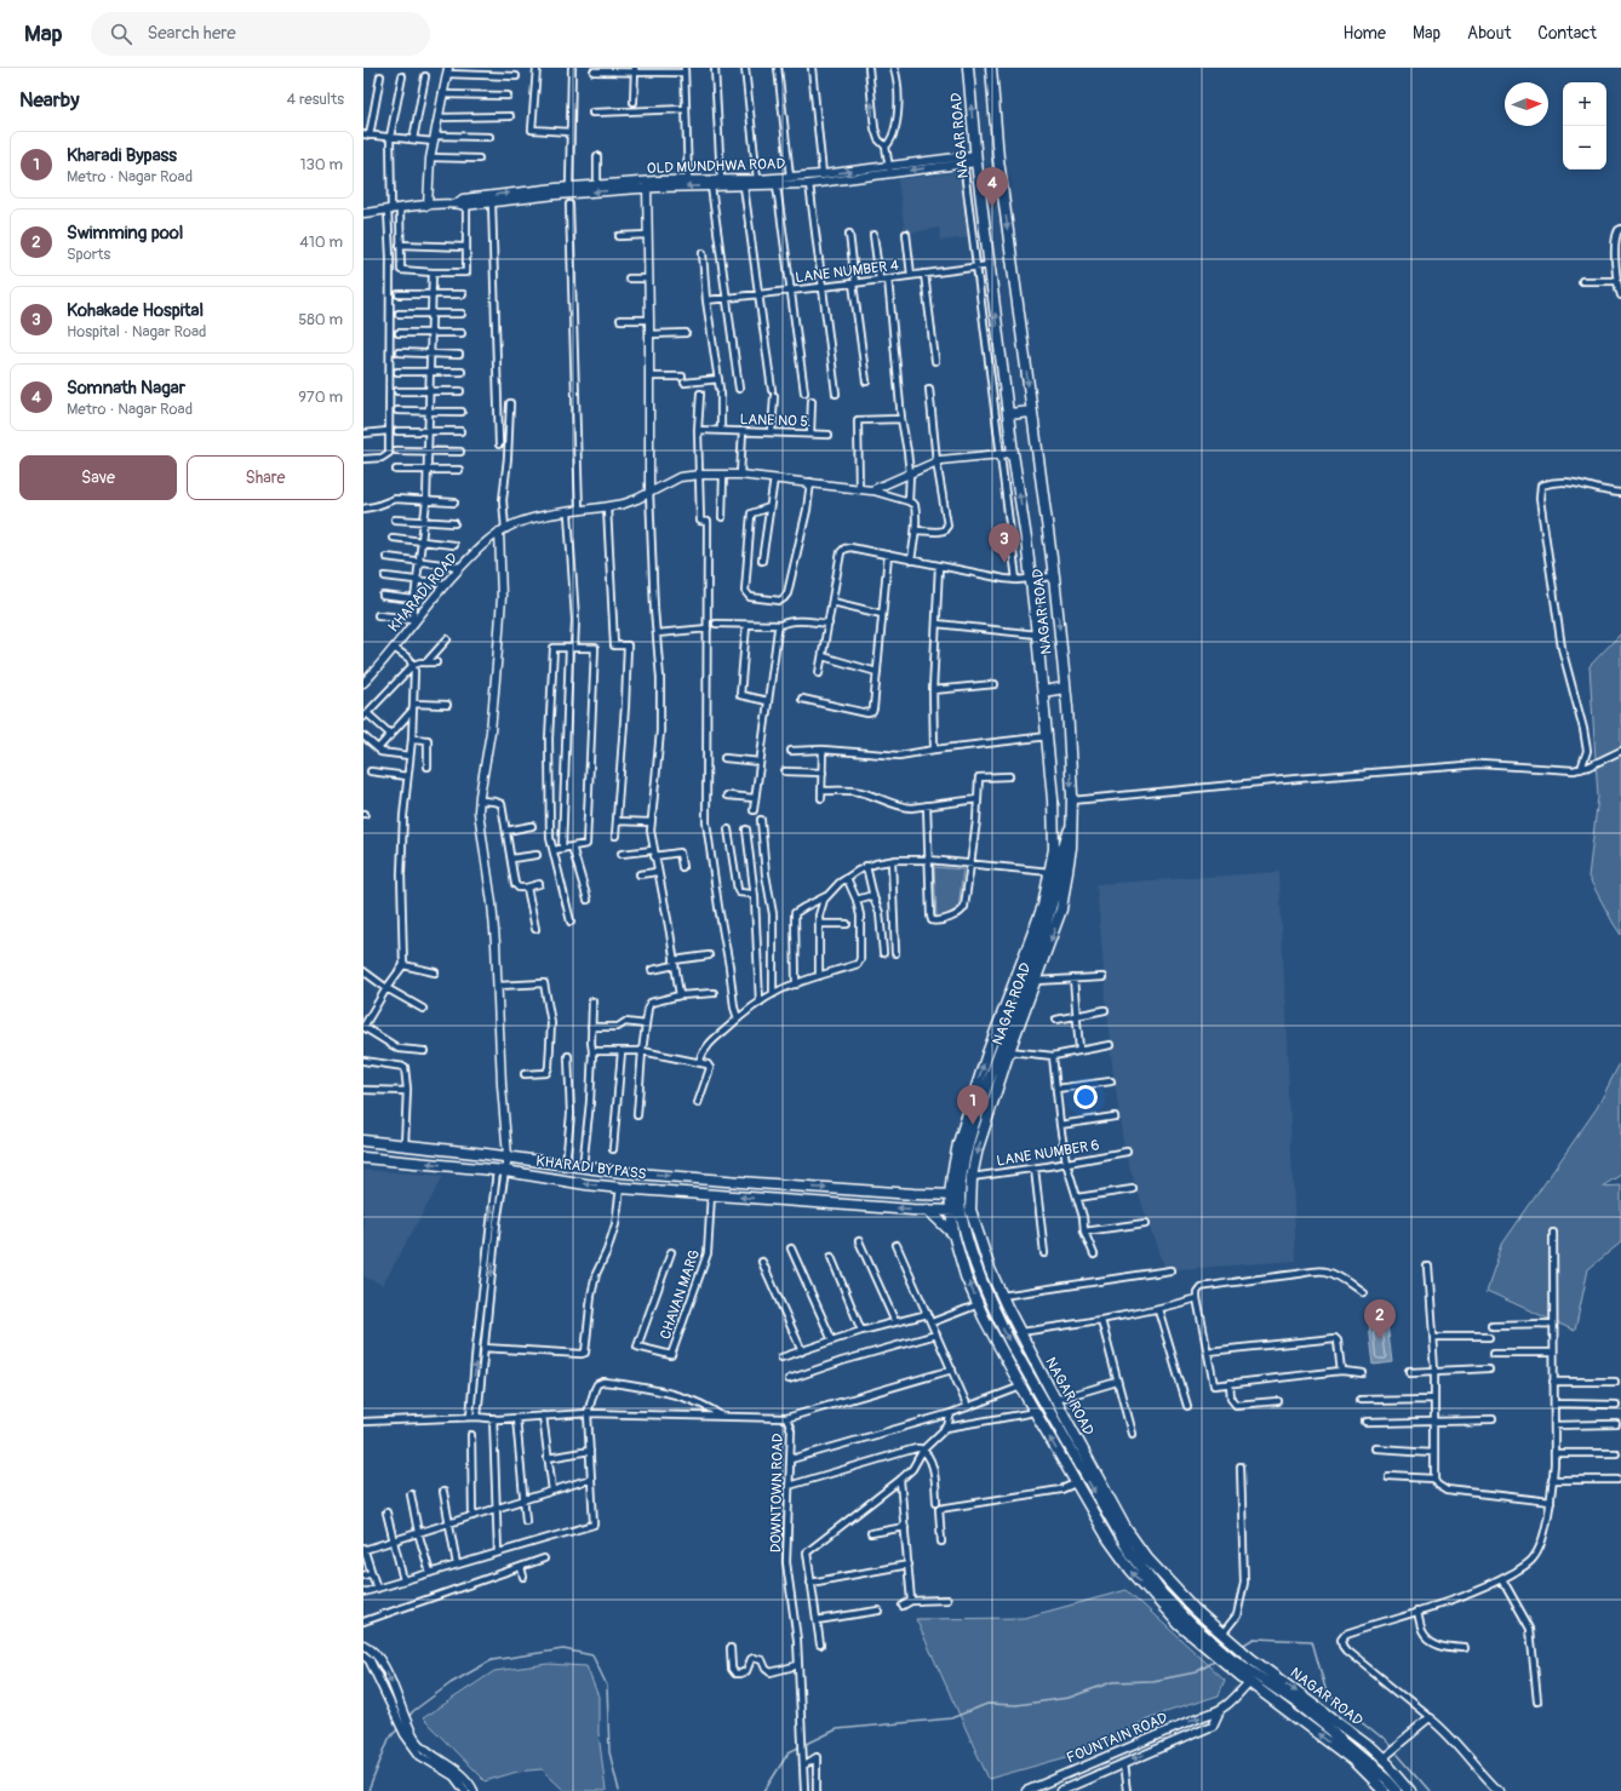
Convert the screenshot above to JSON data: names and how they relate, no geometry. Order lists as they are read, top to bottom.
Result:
{
  "streets": {
    "highway": ["NAGAR ROAD", "KHARADI BYPASS"],
    "street": [
      "OLD MUNDHWA ROAD",
      "LANE NUMBER 4",
      "LANE NO 5.",
      "KHARADI ROAD",
      "LANE NUMBER 6",
      "CHAVAN MARG",
      "DOWNTOWN ROAD",
      "FOUNTAIN ROAD"
    ]
  },
  "crossings": [
    ["NAGAR ROAD", "OLD MUNDHWA ROAD"],
    ["NAGAR ROAD", "LANE NUMBER 4"],
    ["NAGAR ROAD", "LANE NUMBER 6"],
    ["NAGAR ROAD", "KHARADI BYPASS"],
    ["KHARADI BYPASS", "CHAVAN MARG"]
  ],
  "north": "right",
  "page": {
    "header": "Map",
    "search": "Search here",
    "nav": [
      "Home",
      "Map",
      "About",
      "Contact"
    ],
    "heading": ["Nearby", "4 results"],
    "map_buttons": ["+", "−"],
    "list": [
      {
        "mark": "1",
        "name": "Kharadi Bypass",
        "note": "Metro · Nagar Road",
        "value": "130 m"
      },
      {
        "mark": "2",
        "name": "Swimming pool",
        "note": "Sports",
        "value": "410 m"
      },
      {
        "mark": "3",
        "name": "Kohakade Hospital",
        "note": "Hospital · Nagar Road",
        "value": "580 m"
      },
      {
        "mark": "4",
        "name": "Somnath Nagar",
        "note": "Metro · Nagar Road",
        "value": "970 m"
      }
    ],
    "pins": [
      "4",
      "3",
      "1",
      "2"
    ],
    "buttons": ["Save", "Share"]
  }
}
